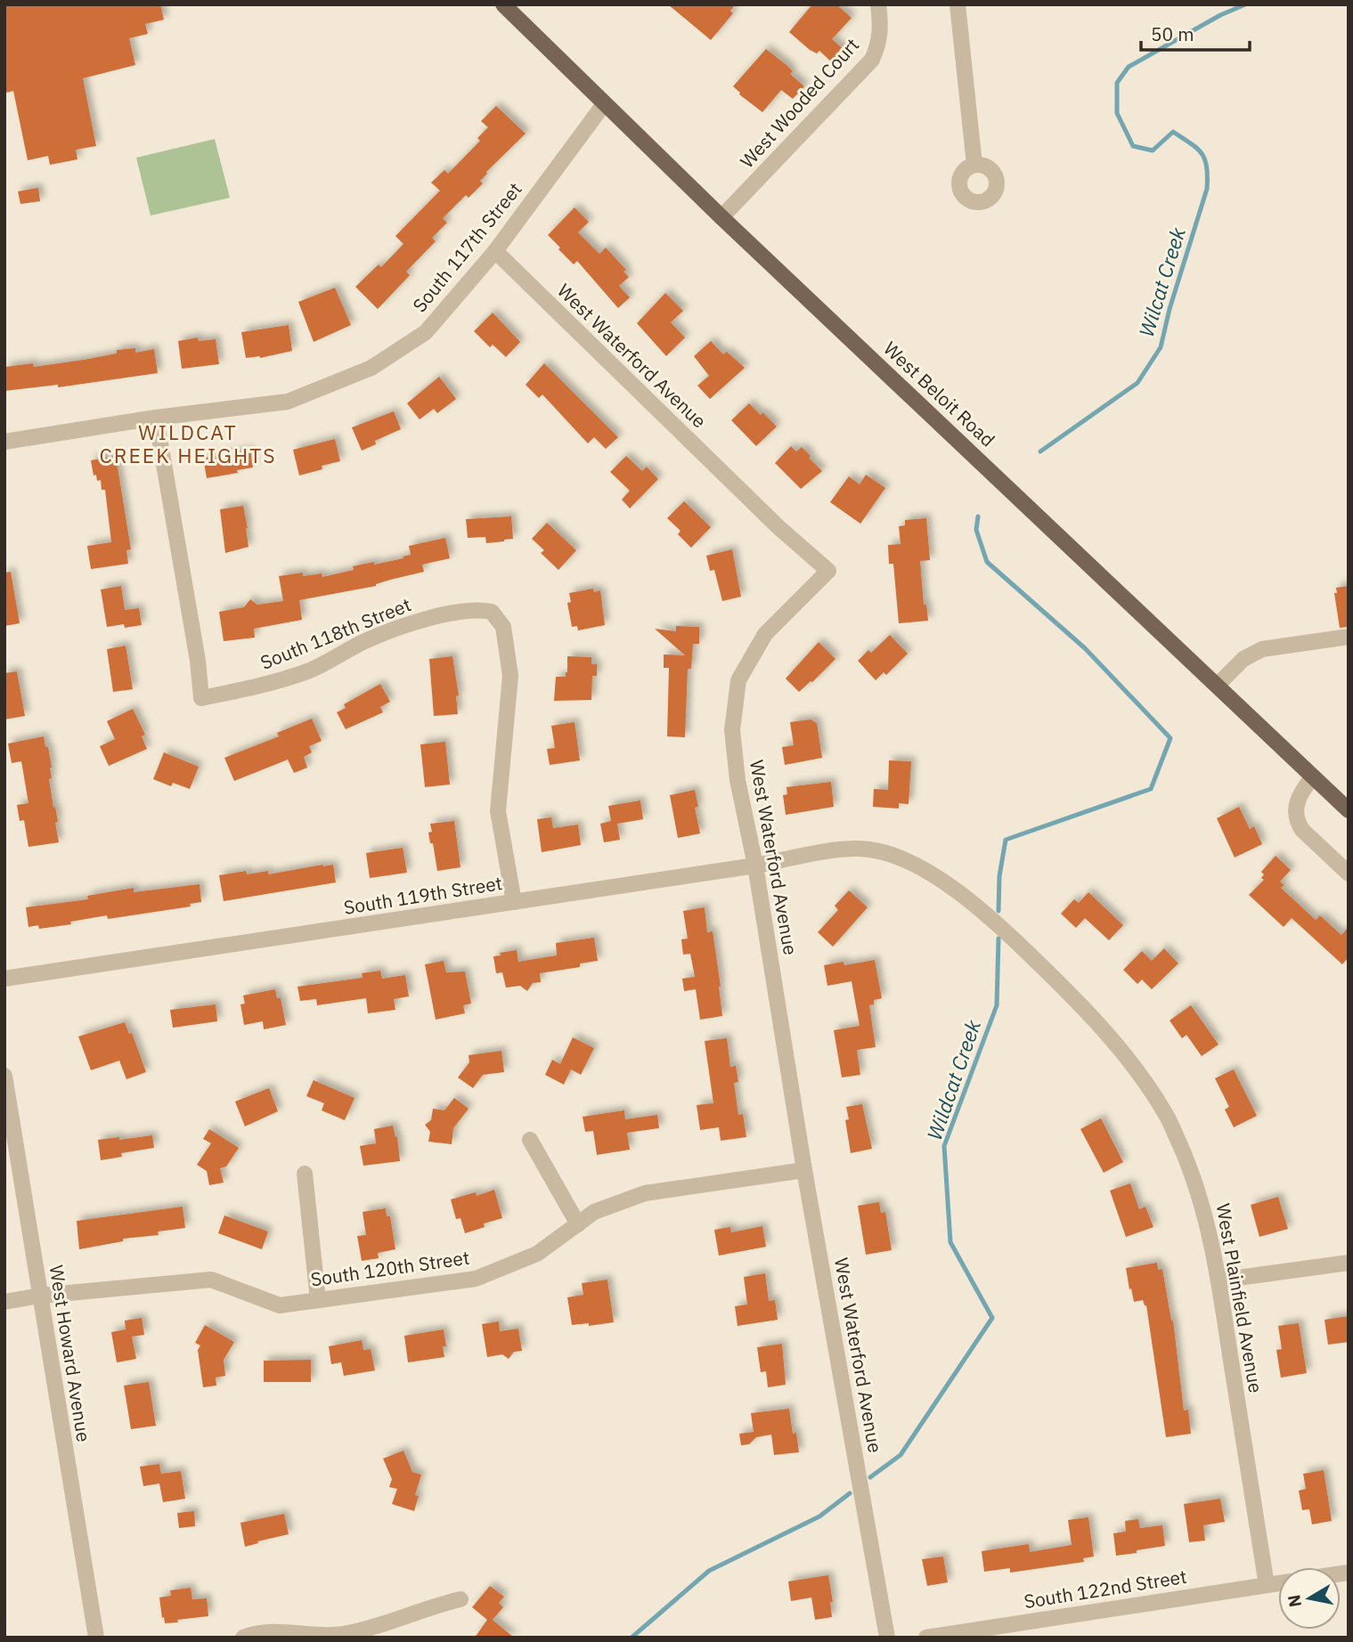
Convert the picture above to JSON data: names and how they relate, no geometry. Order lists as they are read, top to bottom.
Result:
{
  "streets": {
    "main road": ["West Beloit Road"],
    "street": [
      "West Wooded Court",
      "South 117th Street",
      "West Waterford Avenue",
      "South 118th Street",
      "South 119th Street",
      "South 120th Street",
      "West Plainfield Avenue",
      "West Howard Avenue",
      "South 122nd Street"
    ]
  },
  "crossings": [
    ["West Wooded Court", "West Beloit Road"],
    ["South 117th Street", "West Waterford Avenue"],
    ["South 117th Street", "West Beloit Road"],
    ["South 117th Street", "South 118th Street"],
    ["West Waterford Avenue", "South 119th Street"],
    ["West Waterford Avenue", "South 120th Street"],
    ["South 118th Street", "South 119th Street"],
    ["South 119th Street", "West Plainfield Avenue"],
    ["South 120th Street", "West Howard Avenue"],
    ["West Plainfield Avenue", "South 122nd Street"]
  ],
  "districts": ["WILDCAT CREEK HEIGHTS"],
  "water": ["Wilcat Creek", "Wildcat Creek"],
  "scale_bar": "50 m",
  "north": "left"
}
